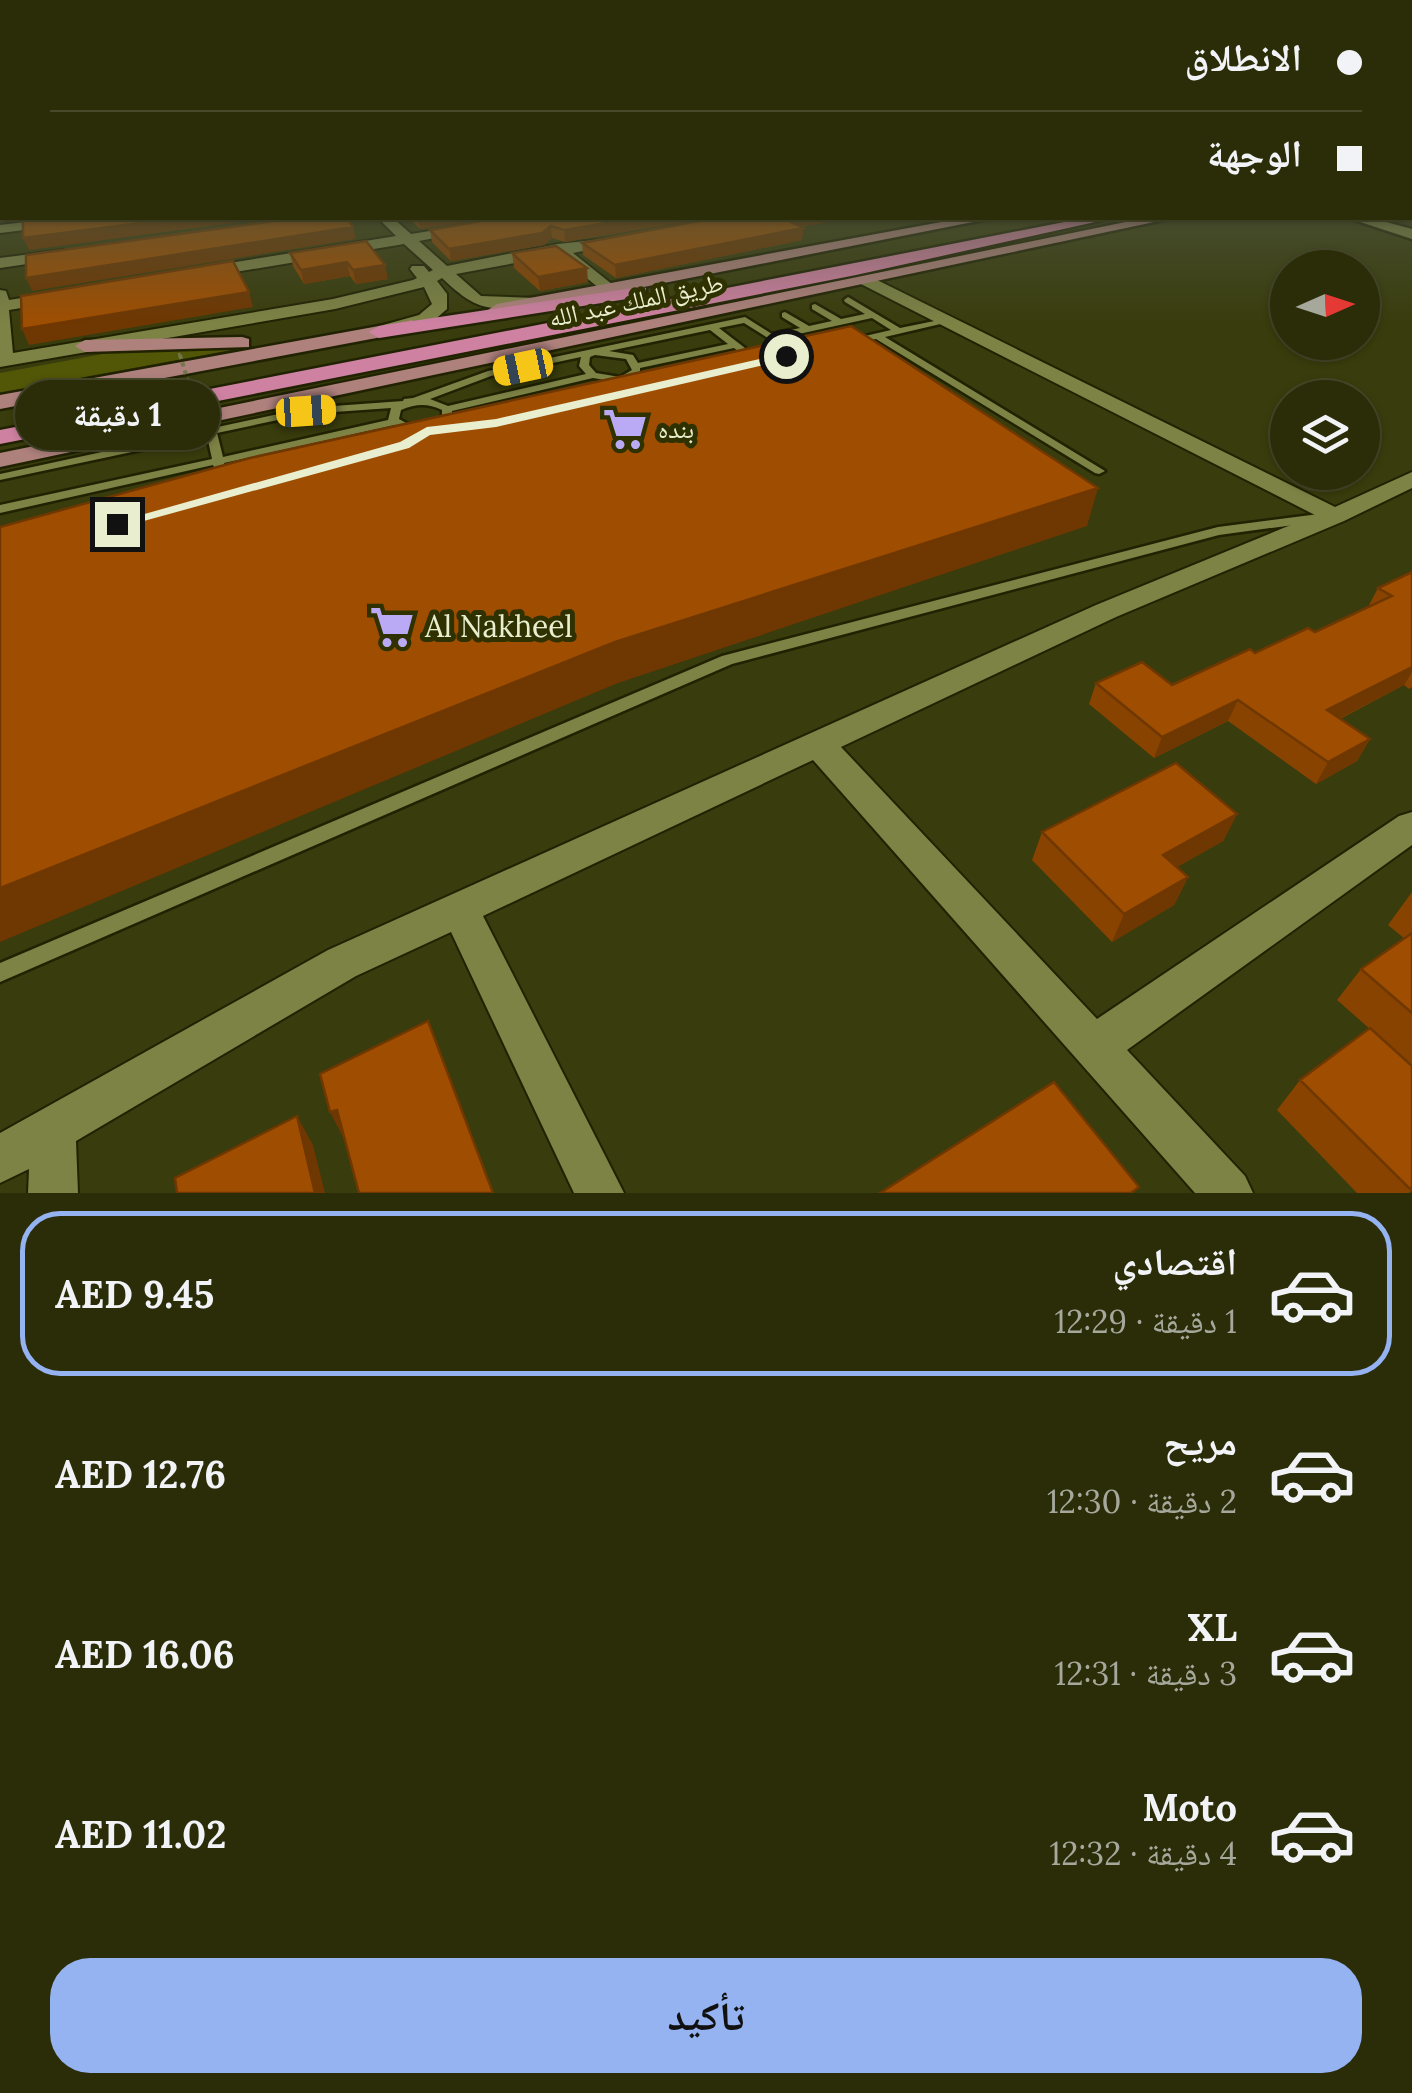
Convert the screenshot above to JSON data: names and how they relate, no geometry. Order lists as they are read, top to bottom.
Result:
{
  "streets": {
    "highway": ["طريق الملك عبد الله"]
  },
  "places": {
    "supermarket": ["بنده", "Al Nakheel"]
  },
  "north": "right",
  "page": {
    "banner": ["الانطلاق", "الوجهة"],
    "bubble": "1 دقيقة",
    "list": [
      {
        "name": "اقتصادي",
        "note": "1 دقيقة · 12:29",
        "value": "AED 9.45"
      },
      {
        "name": "مريح",
        "note": "2 دقيقة · 12:30",
        "value": "AED 12.76"
      },
      {
        "name": "XL",
        "note": "3 دقيقة · 12:31",
        "value": "AED 16.06"
      },
      {
        "name": "Moto",
        "note": "4 دقيقة · 12:32",
        "value": "AED 11.02"
      }
    ],
    "buttons": "تأكيد"
  }
}
